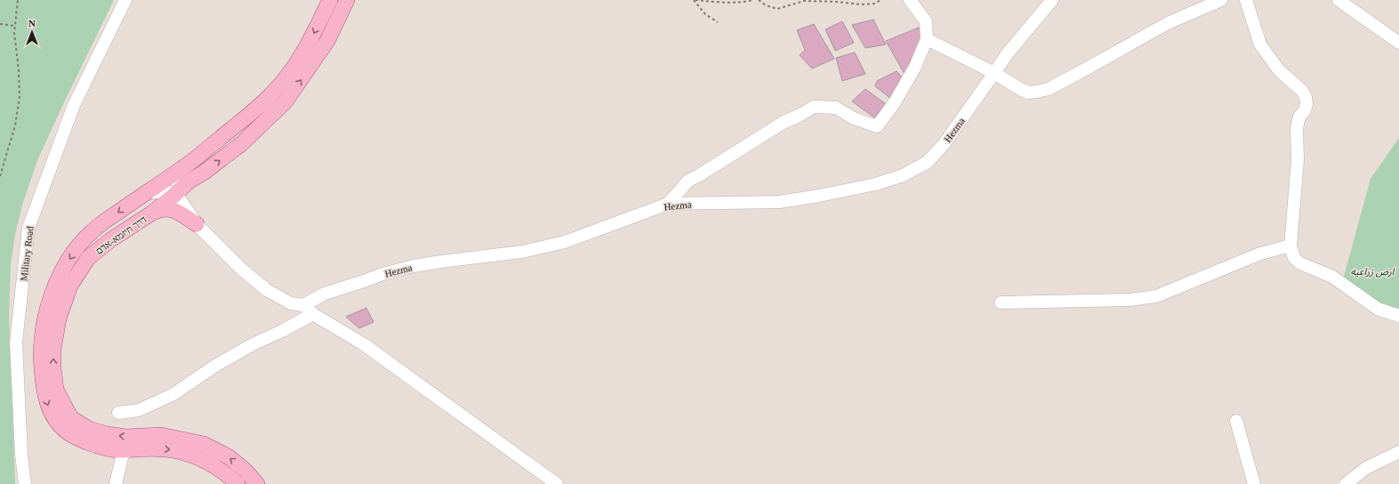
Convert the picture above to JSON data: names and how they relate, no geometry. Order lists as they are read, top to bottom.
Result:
{
  "streets": {
    "main road": ["דרך חיזמא-אדם"],
    "street": ["Hezma", "Military Road"]
  },
  "parks": ["ارض زراعيه"],
  "north": "top"
}
